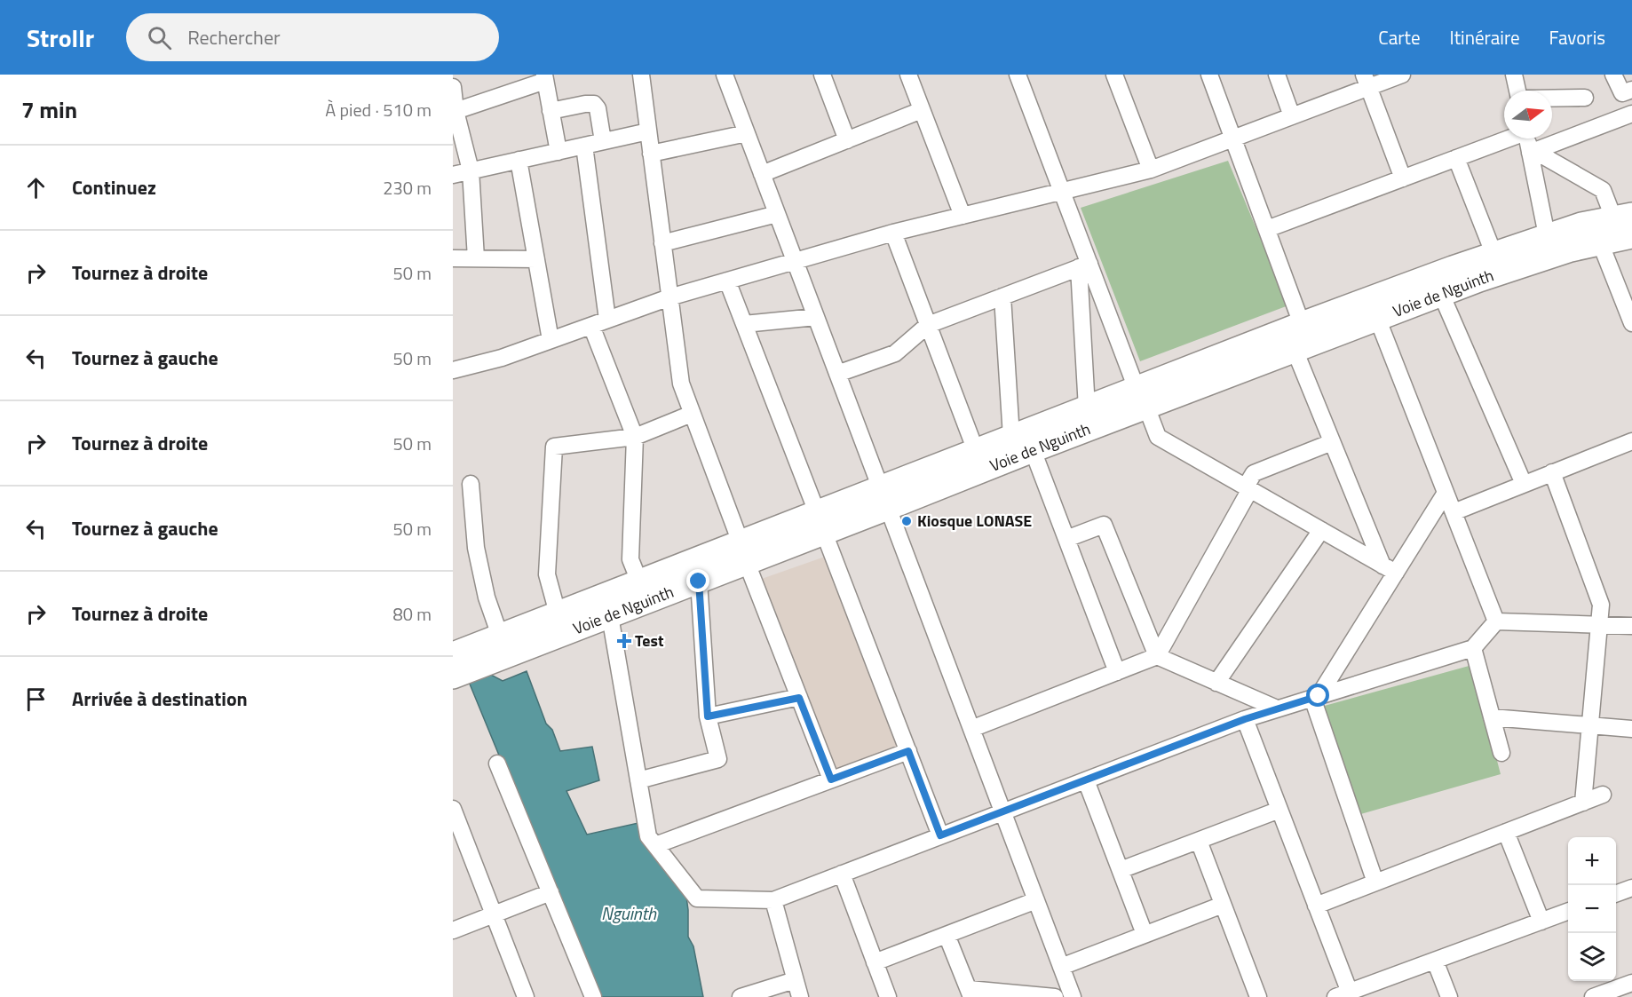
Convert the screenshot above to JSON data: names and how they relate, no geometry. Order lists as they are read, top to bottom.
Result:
{
  "streets": {
    "highway": ["Voie de Nguinth"]
  },
  "water": ["Nguinth"],
  "places": {
    "other": ["Kiosque LONASE"],
    "health": ["Test"]
  },
  "north": "right",
  "page": {
    "header": "Strollr",
    "search": "Rechercher",
    "nav": ["Carte", "Itinéraire", "Favoris"],
    "heading": ["7 min", "À pied · 510 m"],
    "list": [
      ["Continuez", "230 m"],
      ["Tournez à droite", "50 m"],
      ["Tournez à gauche", "50 m"],
      ["Tournez à droite", "50 m"],
      ["Tournez à gauche", "50 m"],
      ["Tournez à droite", "80 m"],
      "Arrivée à destination"
    ],
    "map_buttons": ["+", "−"]
  }
}
